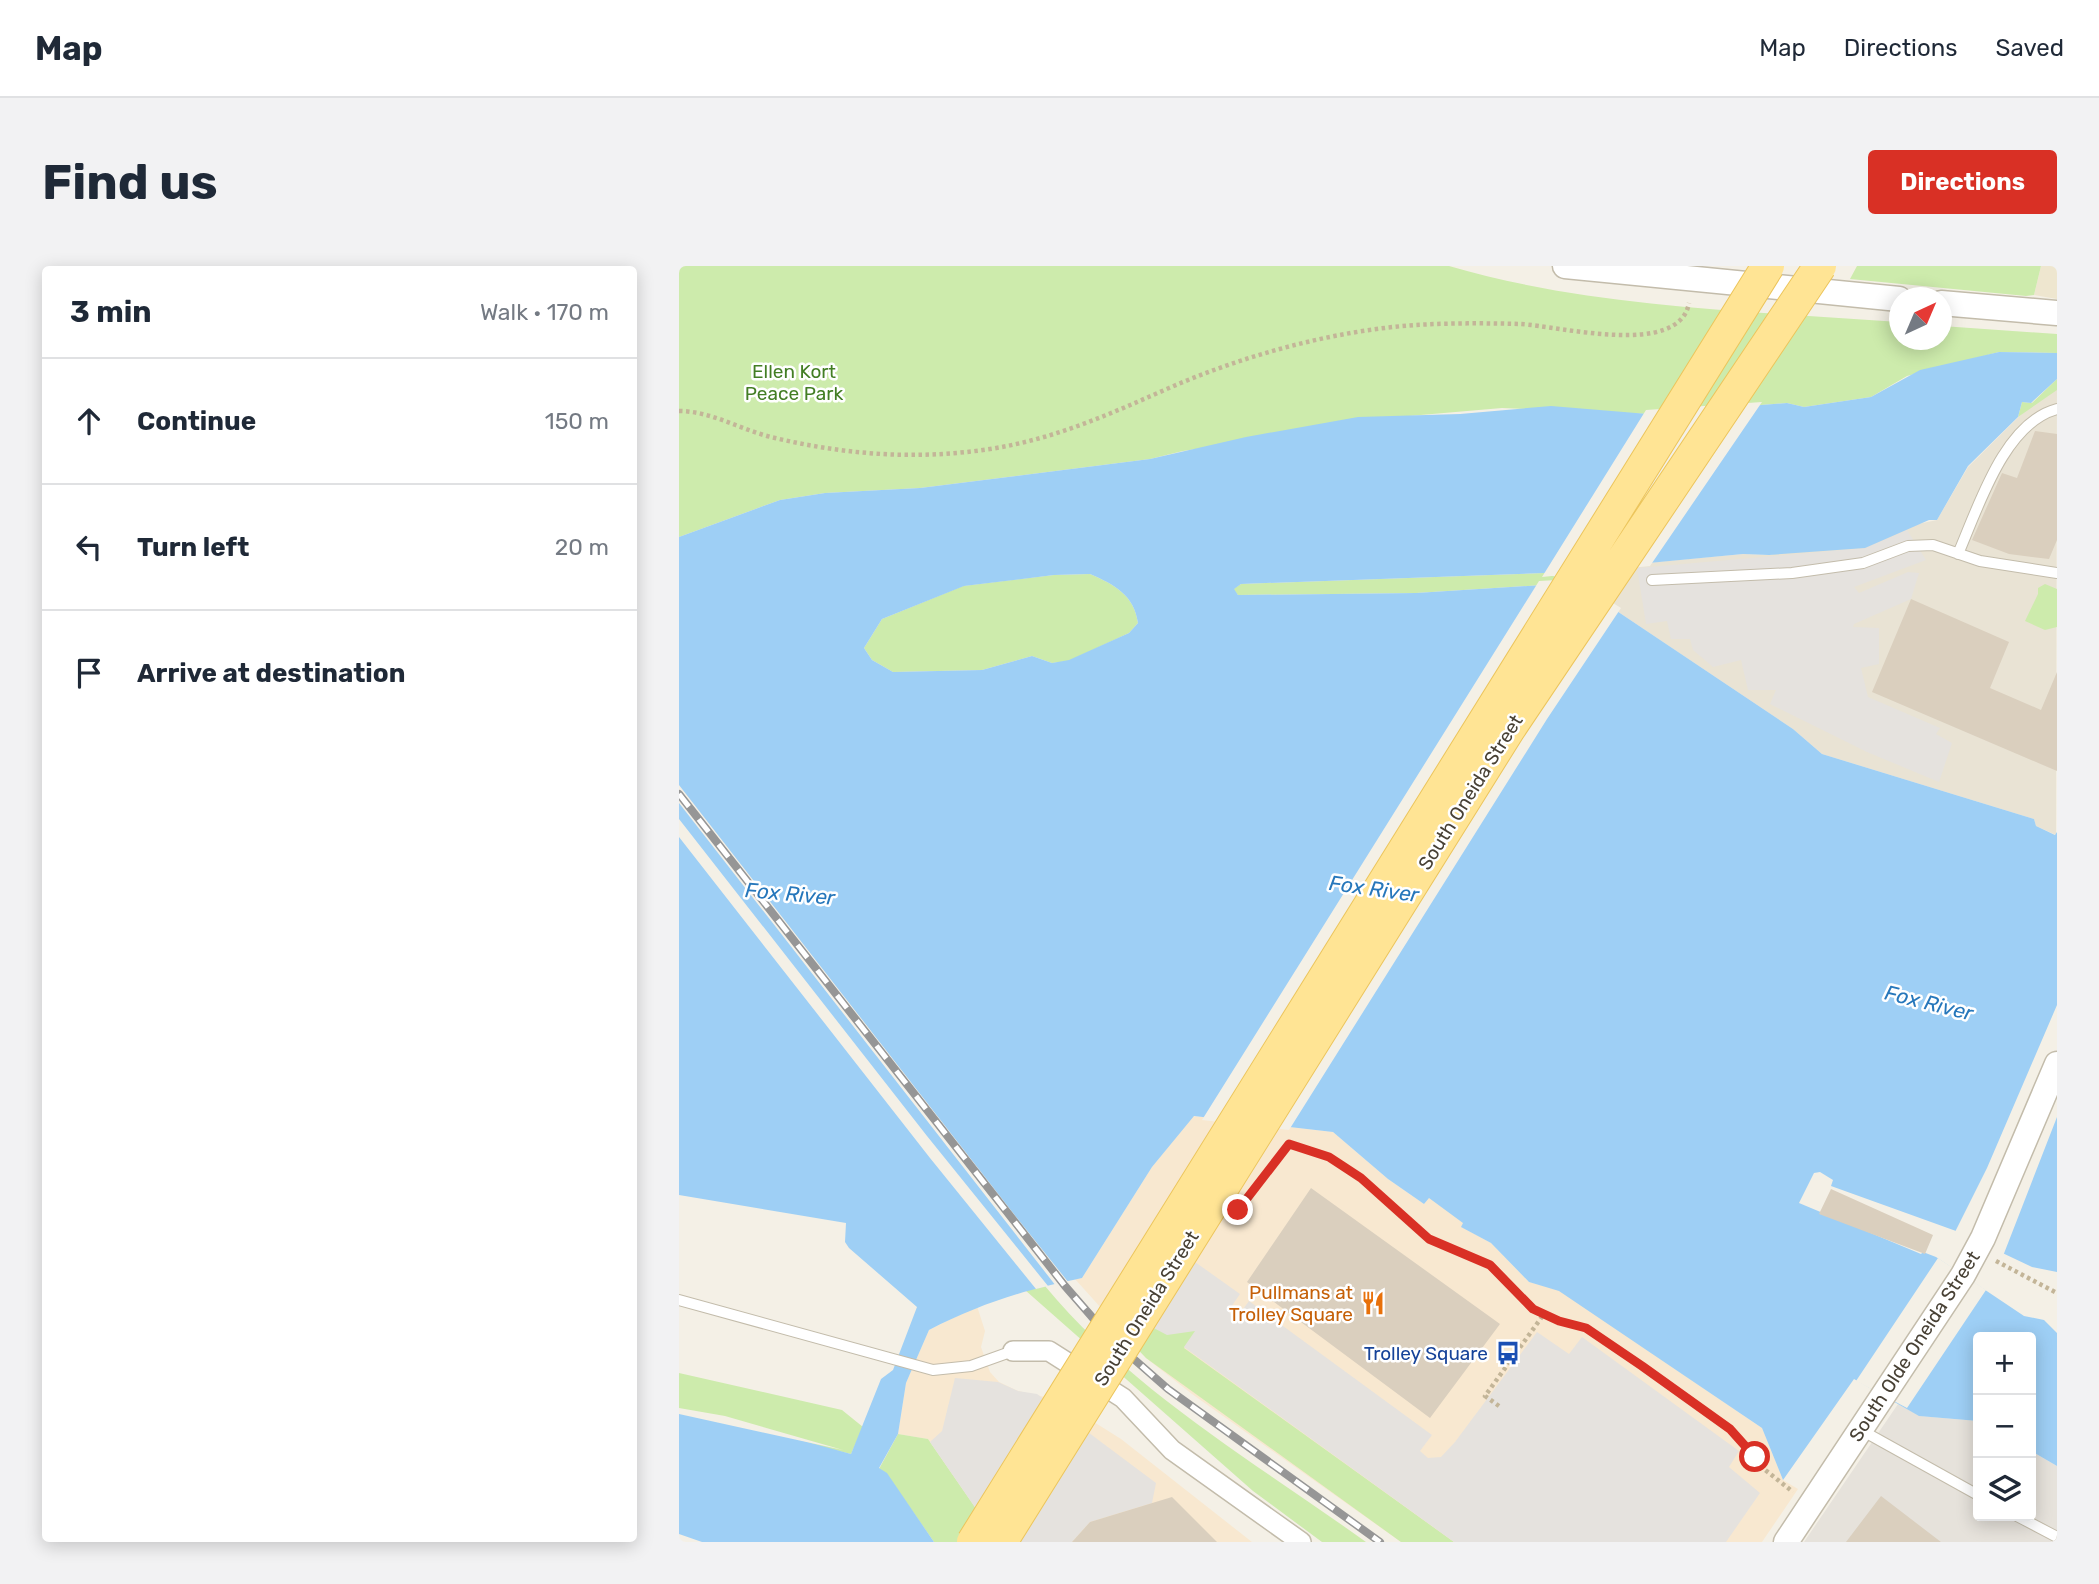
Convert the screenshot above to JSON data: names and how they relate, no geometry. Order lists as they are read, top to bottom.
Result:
{
  "streets": {
    "main road": ["South Oneida Street"],
    "street": ["South Olde Oneida Street"]
  },
  "water": ["Fox River"],
  "parks": ["Ellen Kort Peace Park"],
  "places": {
    "restaurant": ["Pullmans at Trolley Square"],
    "bus stop": ["Trolley Square"]
  },
  "north": "top right",
  "page": {
    "header": "Map",
    "nav": ["Map", "Directions", "Saved"],
    "buttons": "Directions",
    "title": "Find us",
    "heading": ["3 min", "Walk · 170 m"],
    "list": [
      ["Continue", "150 m"],
      ["Turn left", "20 m"],
      "Arrive at destination"
    ],
    "map_buttons": ["+", "−"]
  }
}
